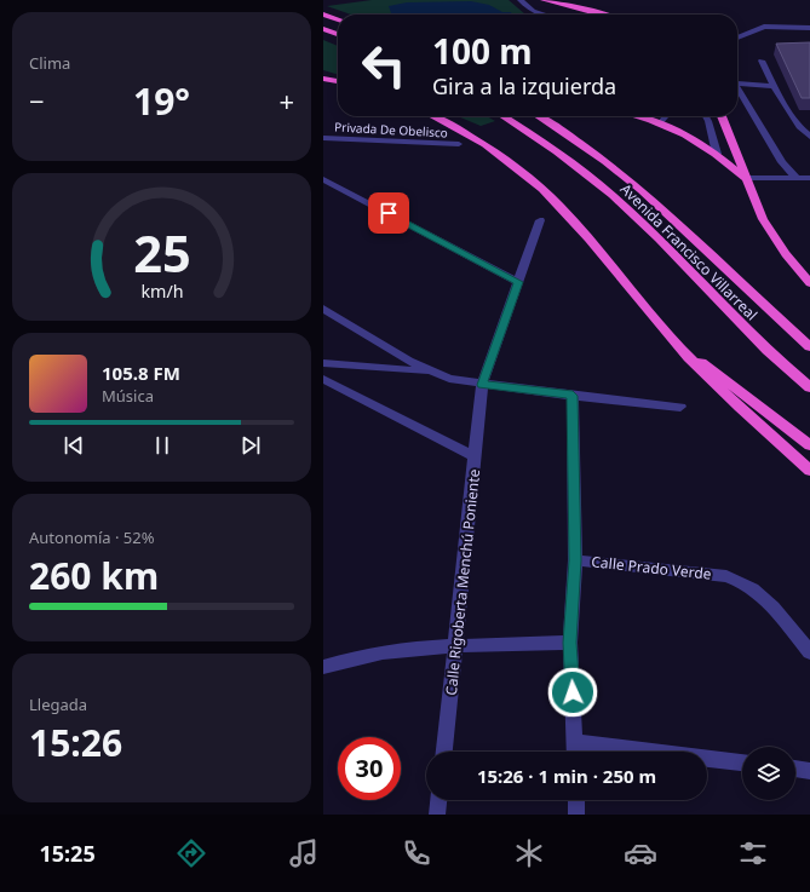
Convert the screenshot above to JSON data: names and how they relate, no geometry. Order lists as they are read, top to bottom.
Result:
{
  "streets": {
    "highway": ["Avenida Francisco Villarreal"],
    "street": ["Privada De Obelisco", "Calle Prado Verde", "Calle Rigoberta Menchú Poniente"]
  },
  "page": {
    "tile": [
      "Clima",
      ["Autonomía · 52%", "260 km"],
      ["Llegada", "15:26"]
    ],
    "turn": ["100 m", "Gira a la izquierda"],
    "heat": ["−", "19°", "+"],
    "song": ["105.8 FM", "Música"],
    "limit": "30",
    "trip": "15:26 · 1 min · 250 m",
    "tabs": "15:25",
    "gauge": ["25", "km/h"]
  }
}
